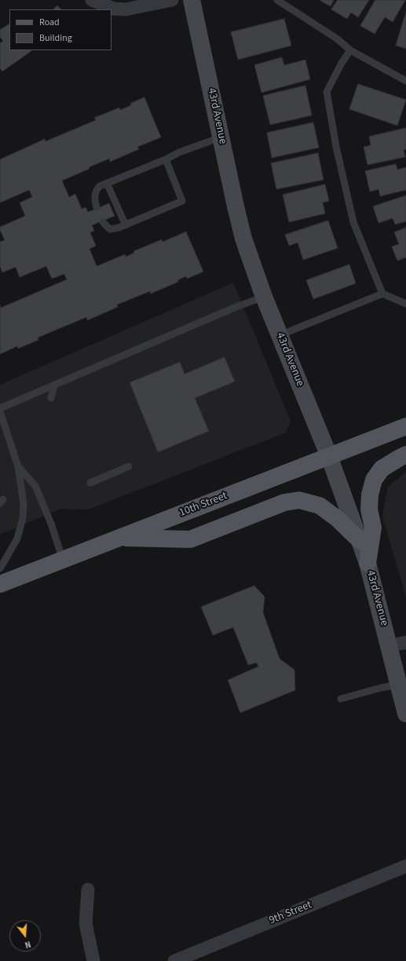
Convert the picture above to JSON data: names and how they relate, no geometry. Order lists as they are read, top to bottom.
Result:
{
  "streets": {
    "main road": ["10th Street"],
    "street": ["43rd Avenue", "9th Street"]
  },
  "crossings": [
    ["43rd Avenue", "10th Street"]
  ],
  "legend": ["Road", "Building"],
  "north": "bottom"
}
